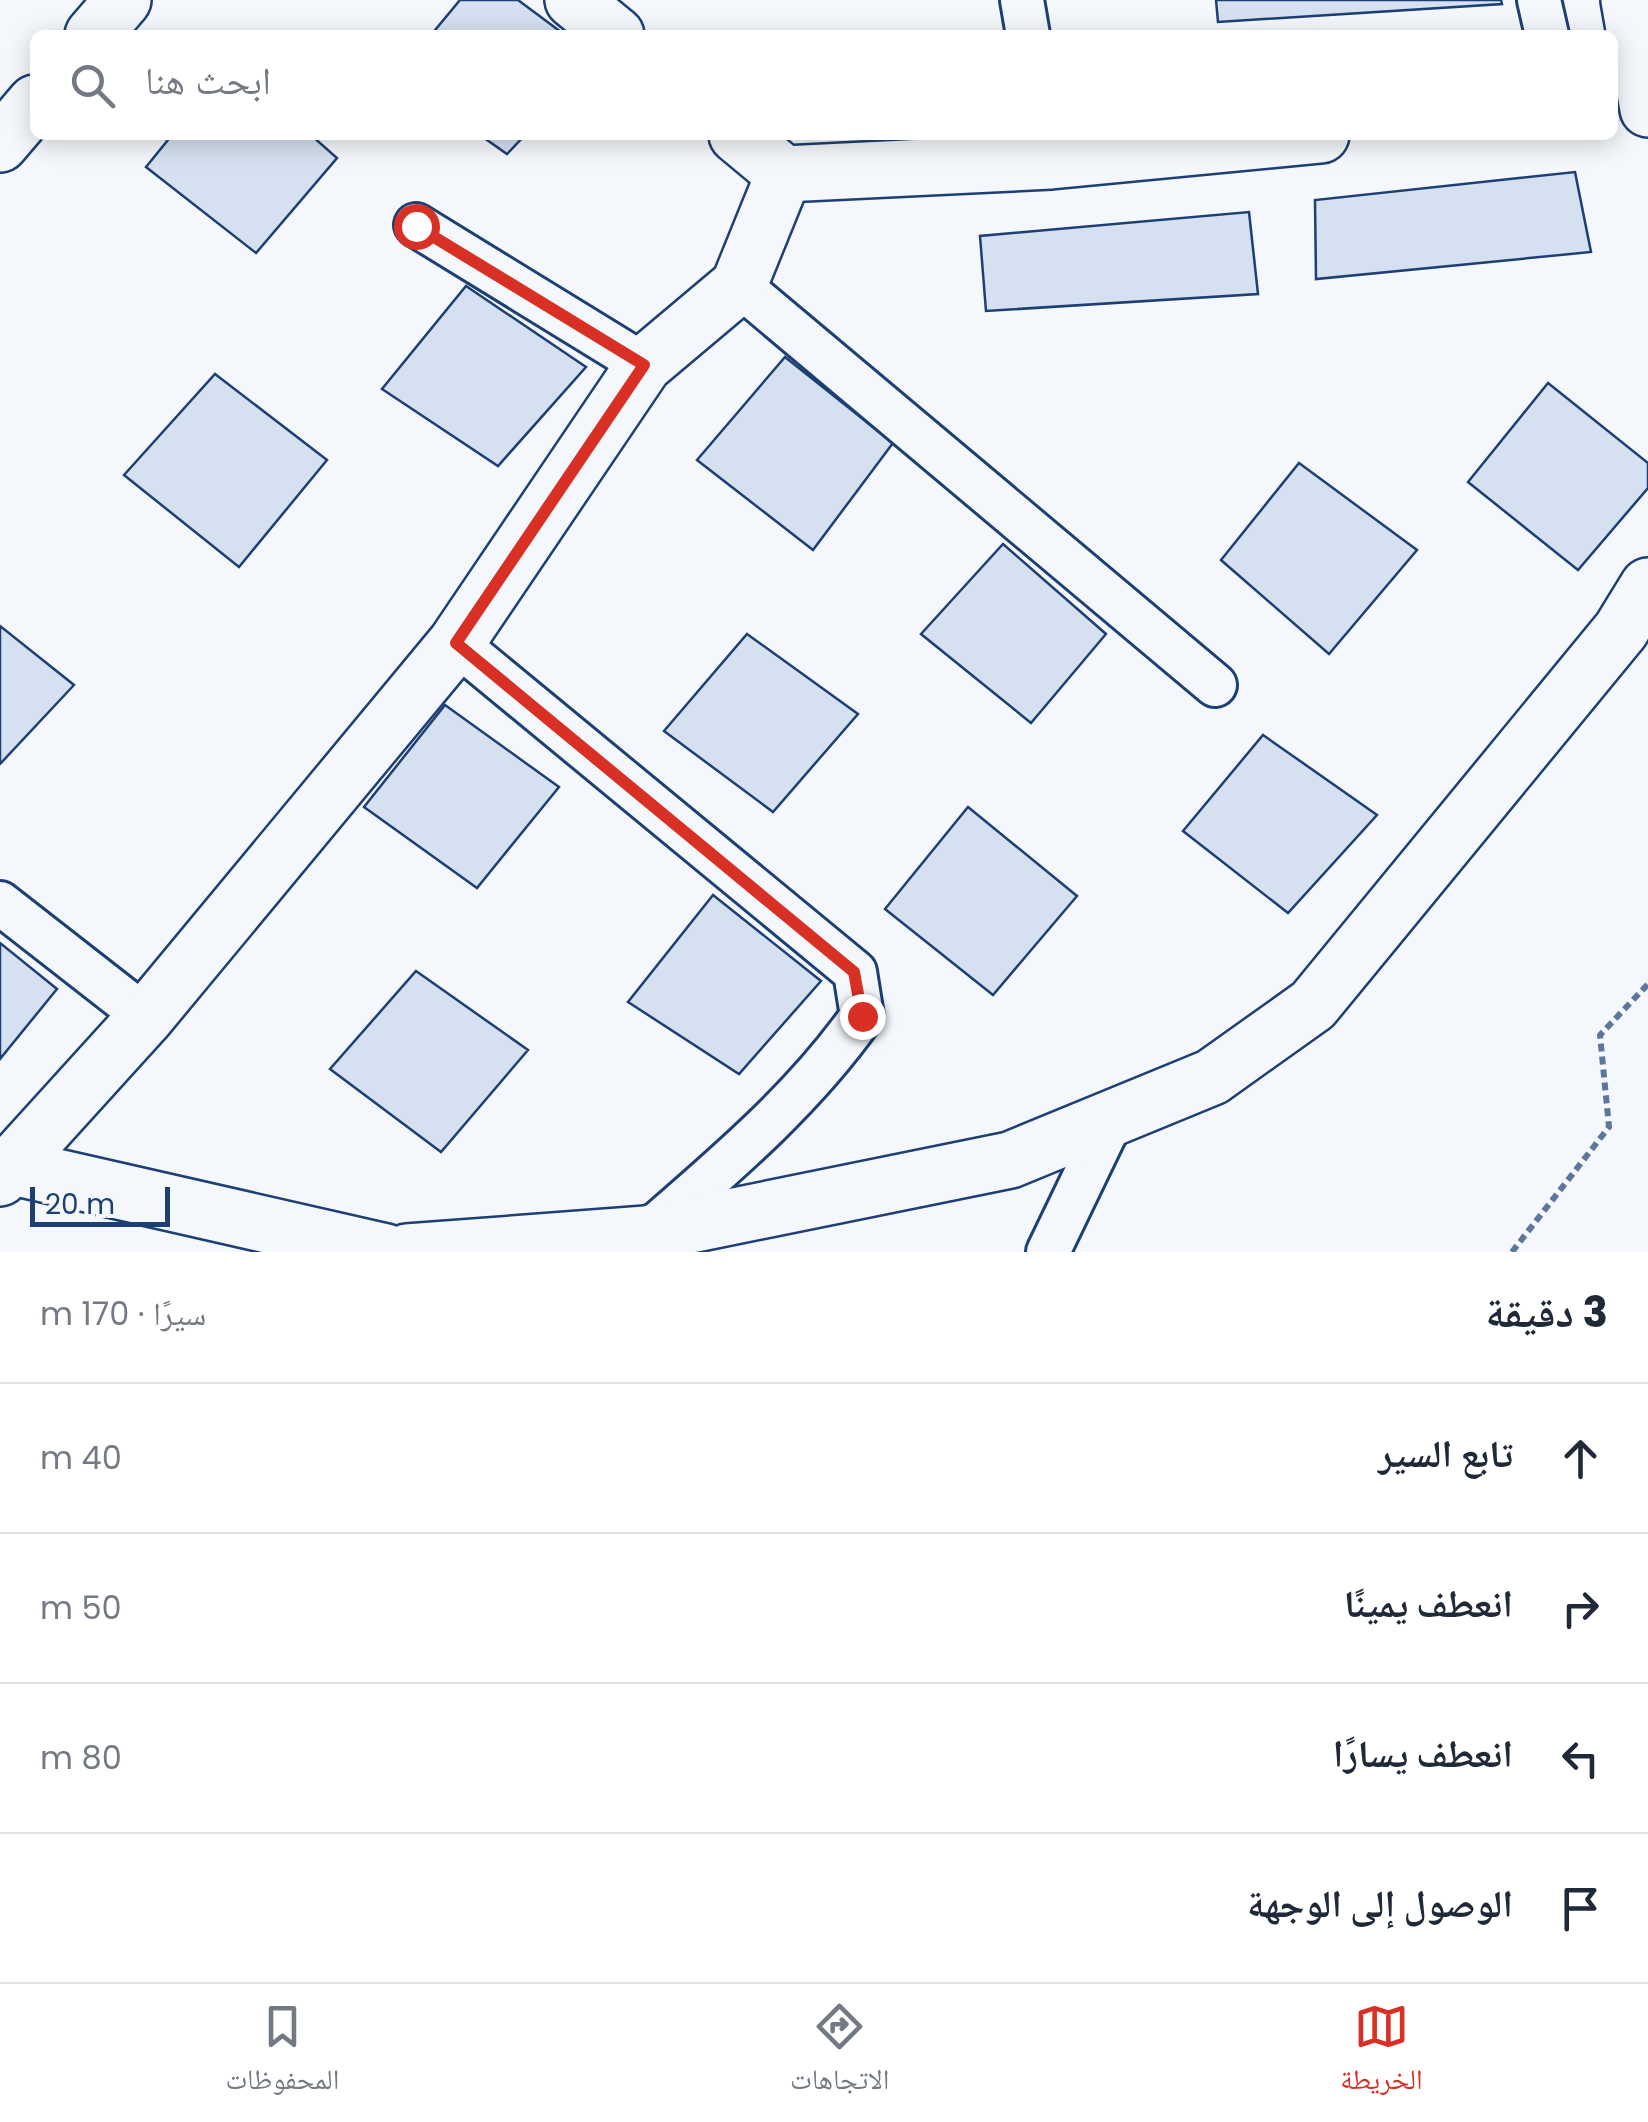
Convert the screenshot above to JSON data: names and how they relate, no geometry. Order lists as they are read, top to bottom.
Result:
{
  "scale_bar": "20 m",
  "page": {
    "search": "ابحث هنا",
    "scale": "20 m",
    "heading": ["3 دقيقة", "سيرًا · 170 m"],
    "list": [
      ["تابع السير", "40 m"],
      ["انعطف يمينًا", "50 m"],
      ["انعطف يسارًا", "80 m"],
      "الوصول إلى الوجهة"
    ],
    "nav": ["الخريطة", "الاتجاهات", "المحفوظات"]
  }
}
